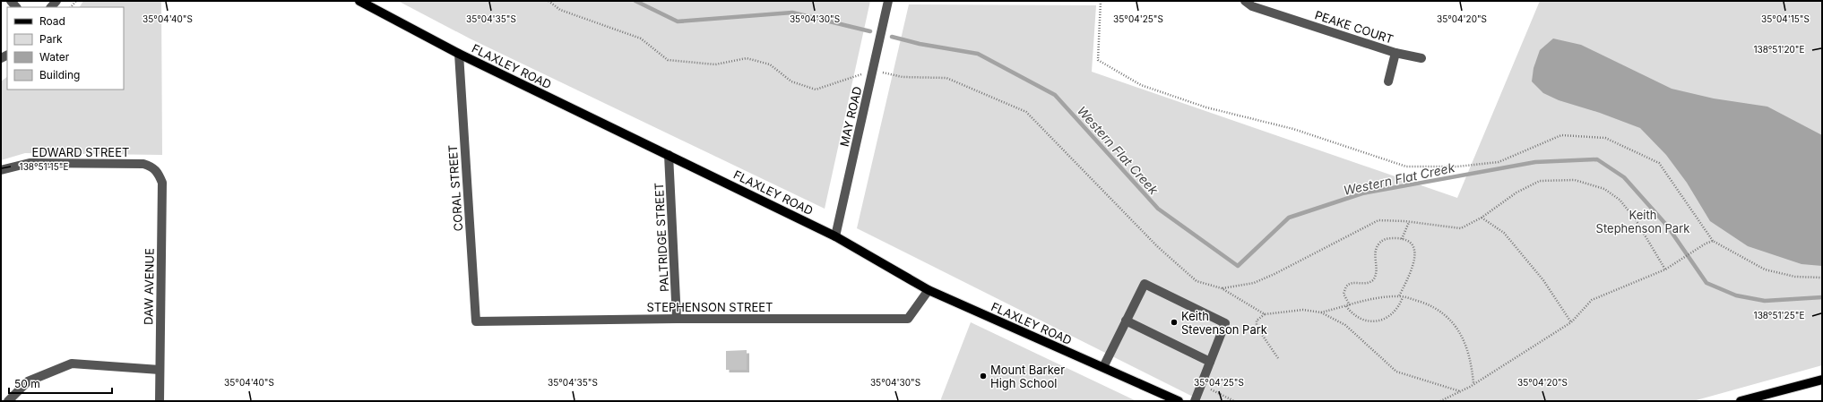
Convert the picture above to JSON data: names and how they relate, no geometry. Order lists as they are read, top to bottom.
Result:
{
  "streets": {
    "main road": ["FLAXLEY ROAD"],
    "street": [
      "PEAKE COURT",
      "MAY ROAD",
      "EDWARD STREET",
      "CORAL STREET",
      "PALTRIDGE STREET",
      "DAW AVENUE",
      "STEPHENSON STREET"
    ]
  },
  "crossings": [
    ["FLAXLEY ROAD", "MAY ROAD"],
    ["FLAXLEY ROAD", "CORAL STREET"],
    ["FLAXLEY ROAD", "PALTRIDGE STREET"],
    ["FLAXLEY ROAD", "STEPHENSON STREET"],
    ["EDWARD STREET", "DAW AVENUE"],
    ["CORAL STREET", "STEPHENSON STREET"],
    ["PALTRIDGE STREET", "STEPHENSON STREET"]
  ],
  "water": ["Western Flat Creek"],
  "parks": ["Keith Stephenson Park"],
  "places": ["Keith Stevenson Park", "Mount Barker High School"],
  "legend": [
    "Road",
    "Park",
    "Water",
    "Building"
  ],
  "scale_bar": "50 m",
  "coordinates": [
    "35°04'40\"S",
    "35°04'35\"S",
    "35°04'30\"S",
    "35°04'25\"S",
    "35°04'20\"S",
    "35°04'15\"S",
    "138°51'20\"E",
    "138°51'15\"E",
    "138°51'25\"E"
  ]
}
